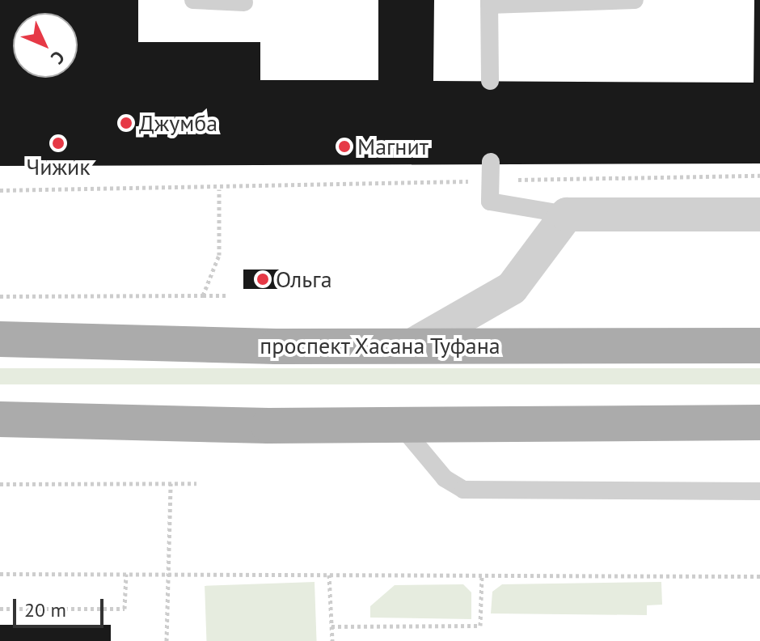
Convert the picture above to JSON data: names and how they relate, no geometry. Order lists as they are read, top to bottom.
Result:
{
  "streets": {
    "main road": ["проспект Хасана Туфана"]
  },
  "places": [
    "Джумба",
    "Чижик",
    "Магнит",
    "Ольга"
  ],
  "scale_bar": "20 m",
  "north": "bottom right"
}
